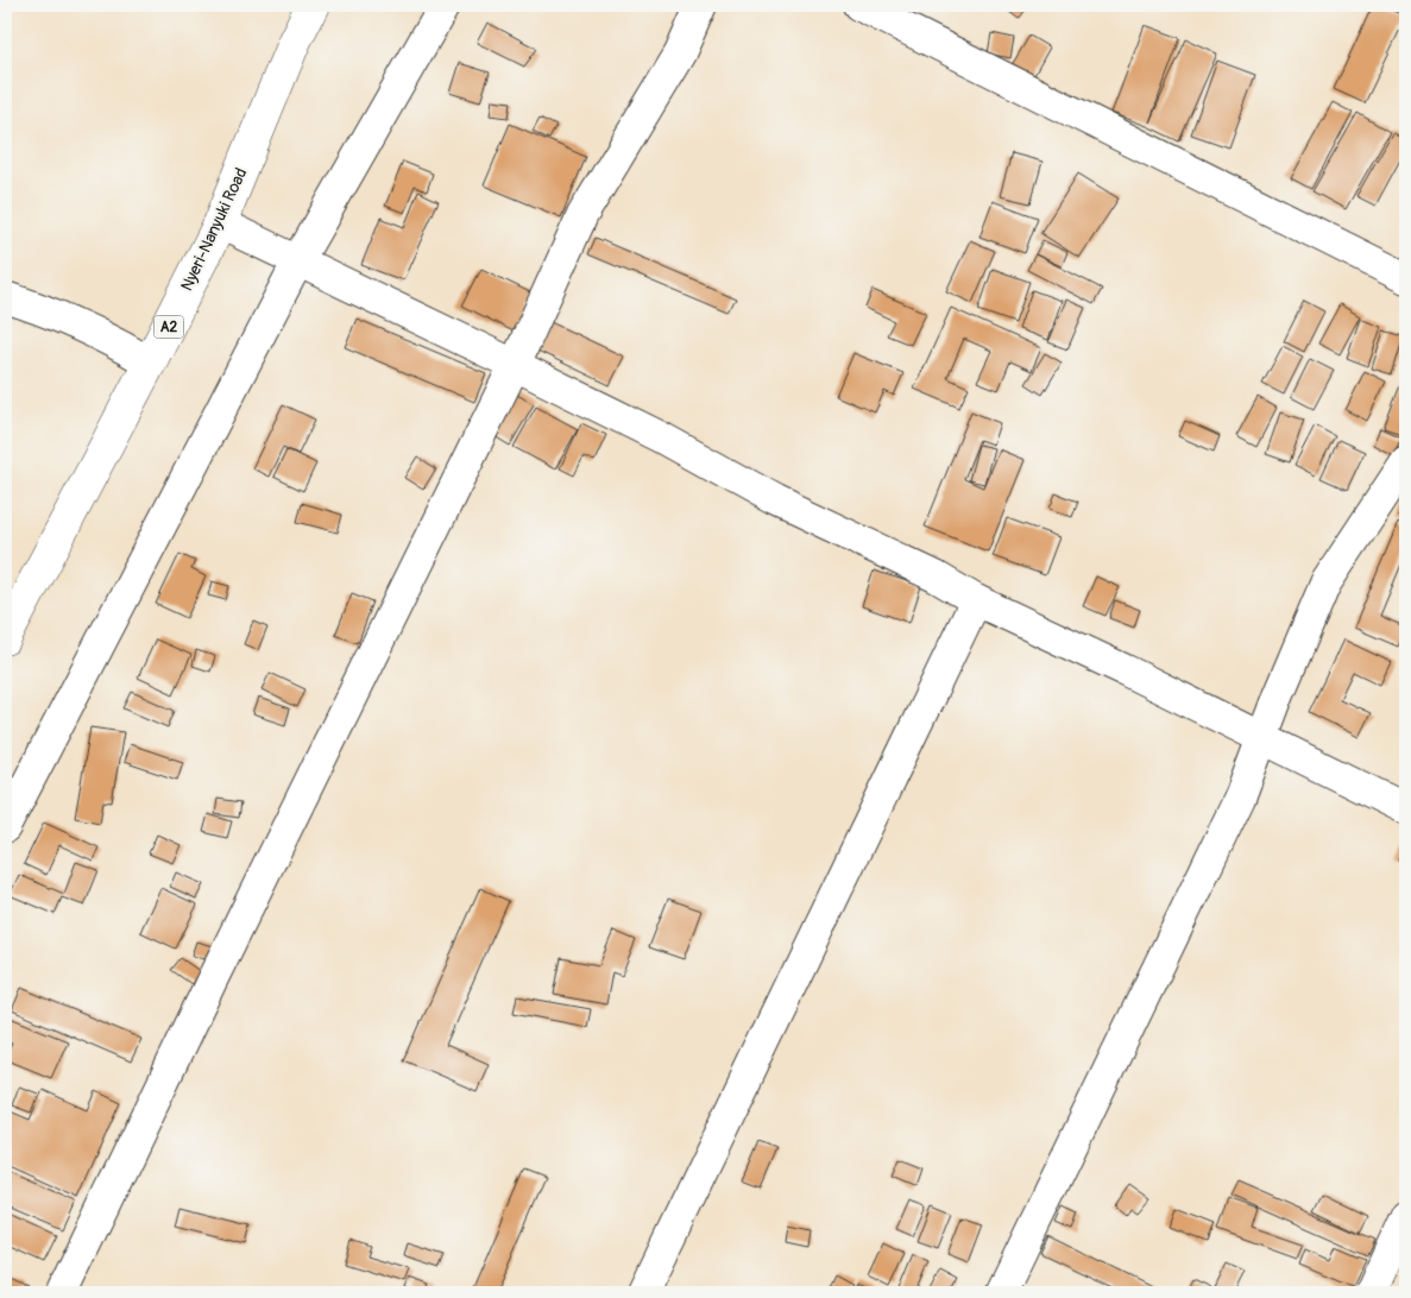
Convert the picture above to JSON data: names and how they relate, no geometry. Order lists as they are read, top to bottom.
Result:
{
  "streets": {
    "highway": ["Nyeri-Nanyuki Road", "A2"]
  }
}
